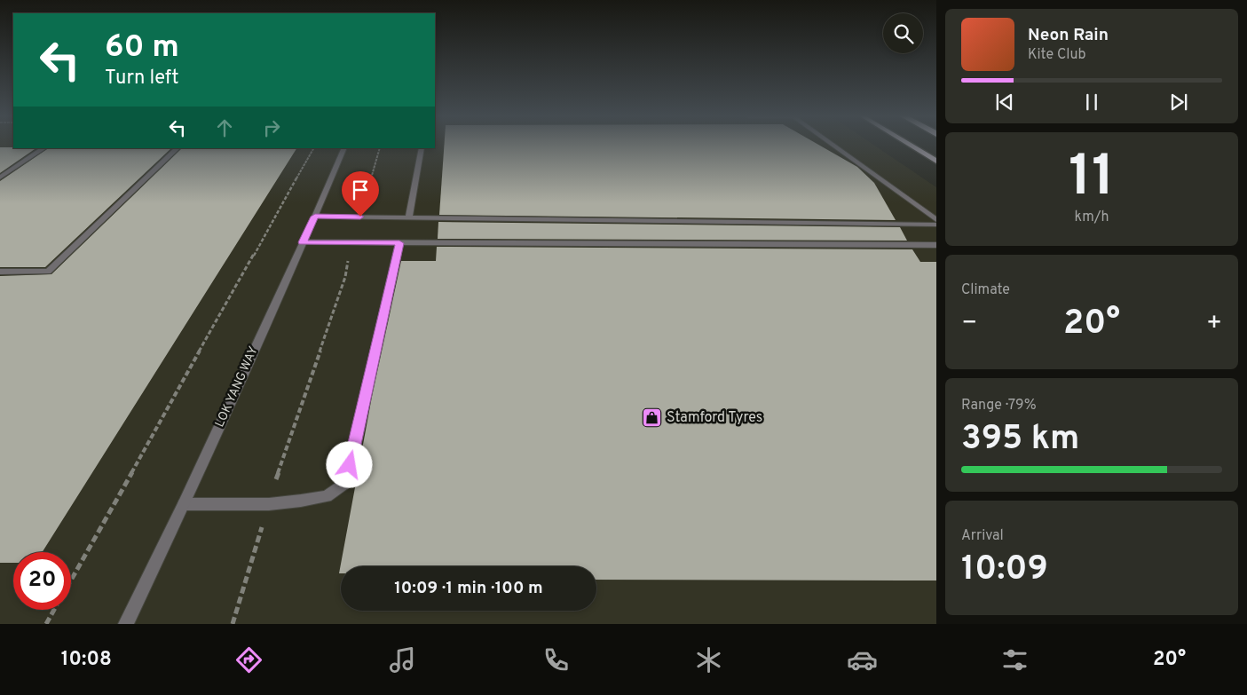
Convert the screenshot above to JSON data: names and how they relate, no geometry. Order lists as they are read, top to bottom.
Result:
{
  "streets": {
    "street": ["LOK YANG WAY"]
  },
  "places": {
    "shop": ["Stamford Tyres"]
  },
  "page": {
    "turn": ["60 m", "Turn left"],
    "song": ["Neon Rain", "Kite Club"],
    "tile": [
      ["11", "km/h"],
      "Climate",
      ["Range · 79%", "395 km"],
      ["Arrival", "10:09"]
    ],
    "heat": ["−", "20°", "+"],
    "limit": "20",
    "trip": "10:09 · 1 min · 100 m",
    "tabs": ["10:08", "20°"]
  }
}
